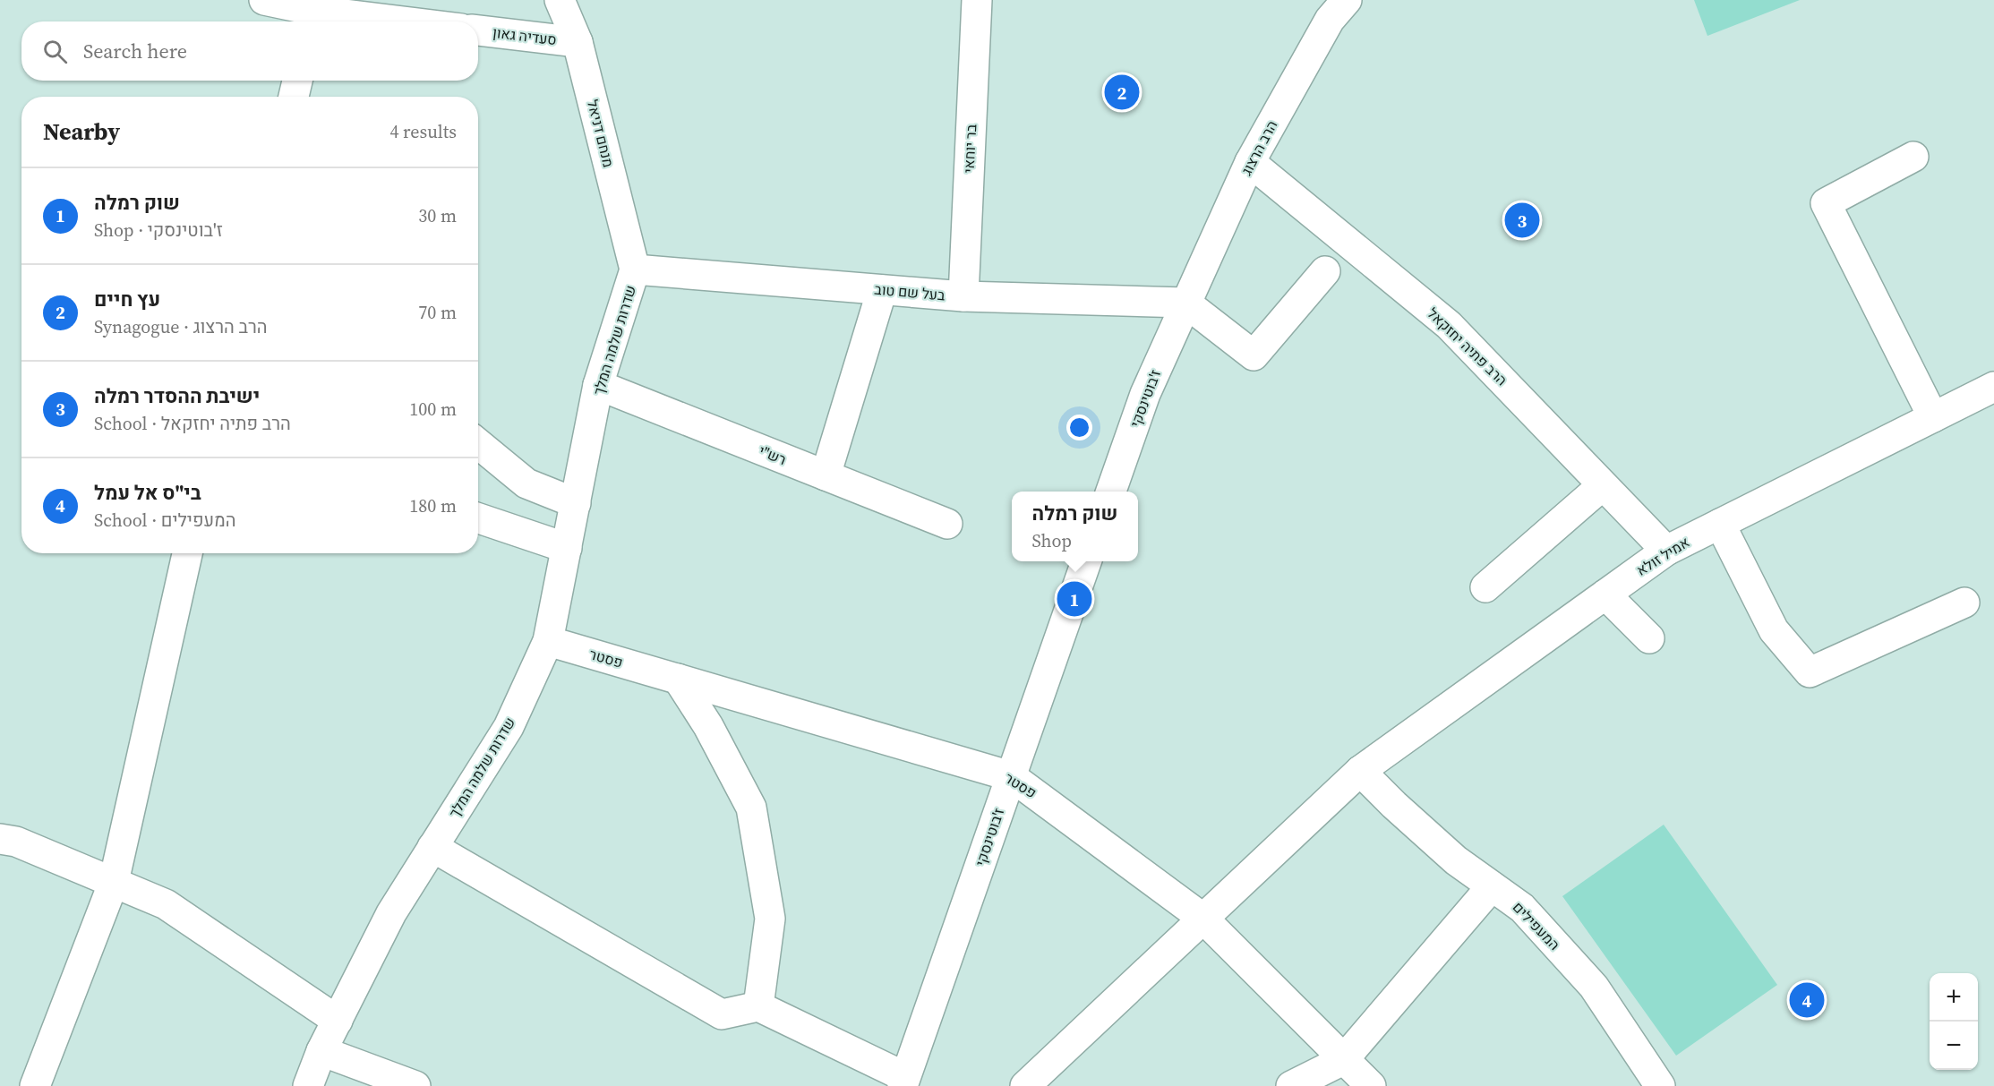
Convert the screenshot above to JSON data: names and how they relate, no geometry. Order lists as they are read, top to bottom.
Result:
{
  "streets": {
    "street": [
      "סעדיה גאון",
      "מנחם דניאל",
      "הרב הרצוג",
      "בר יוחאי",
      "בעל שם טוב",
      "שדרות שלמה המלך",
      "הרב פתיה יחזקאל",
      "ז'בוטינסקי",
      "רש\"י",
      "אמיל זולא",
      "פסטר",
      "המעפילים"
    ]
  },
  "crossings": [
    ["סעדיה גאון", "מנחם דניאל"],
    ["מנחם דניאל", "בעל שם טוב"],
    ["מנחם דניאל", "שדרות שלמה המלך"],
    ["הרב הרצוג", "בעל שם טוב"],
    ["הרב הרצוג", "הרב פתיה יחזקאל"],
    ["הרב הרצוג", "ז'בוטינסקי"],
    ["בר יוחאי", "בעל שם טוב"],
    ["בעל שם טוב", "שדרות שלמה המלך"],
    ["בעל שם טוב", "ז'בוטינסקי"],
    ["שדרות שלמה המלך", "רש\"י"],
    ["שדרות שלמה המלך", "פסטר"],
    ["הרב פתיה יחזקאל", "אמיל זולא"],
    ["ז'בוטינסקי", "פסטר"],
    ["אמיל זולא", "פסטר"],
    ["אמיל זולא", "המעפילים"]
  ],
  "page": {
    "search": "Search here",
    "pins": [
      "2",
      "3",
      "1",
      "4"
    ],
    "heading": ["Nearby", "4 results"],
    "list": [
      {
        "mark": "1",
        "name": "שוק רמלה",
        "note": "Shop · ז'בוטינסקי",
        "value": "30 m"
      },
      {
        "mark": "2",
        "name": "עץ חיים",
        "note": "Synagogue · הרב הרצוג",
        "value": "70 m"
      },
      {
        "mark": "3",
        "name": "ישיבת ההסדר רמלה",
        "note": "School · הרב פתיה יחזקאל",
        "value": "100 m"
      },
      {
        "mark": "4",
        "name": "בי\"ס אל עמל",
        "note": "School · המעפילים",
        "value": "180 m"
      }
    ],
    "popup": ["שוק רמלה", "Shop"],
    "map_buttons": ["+", "−"]
  }
}
